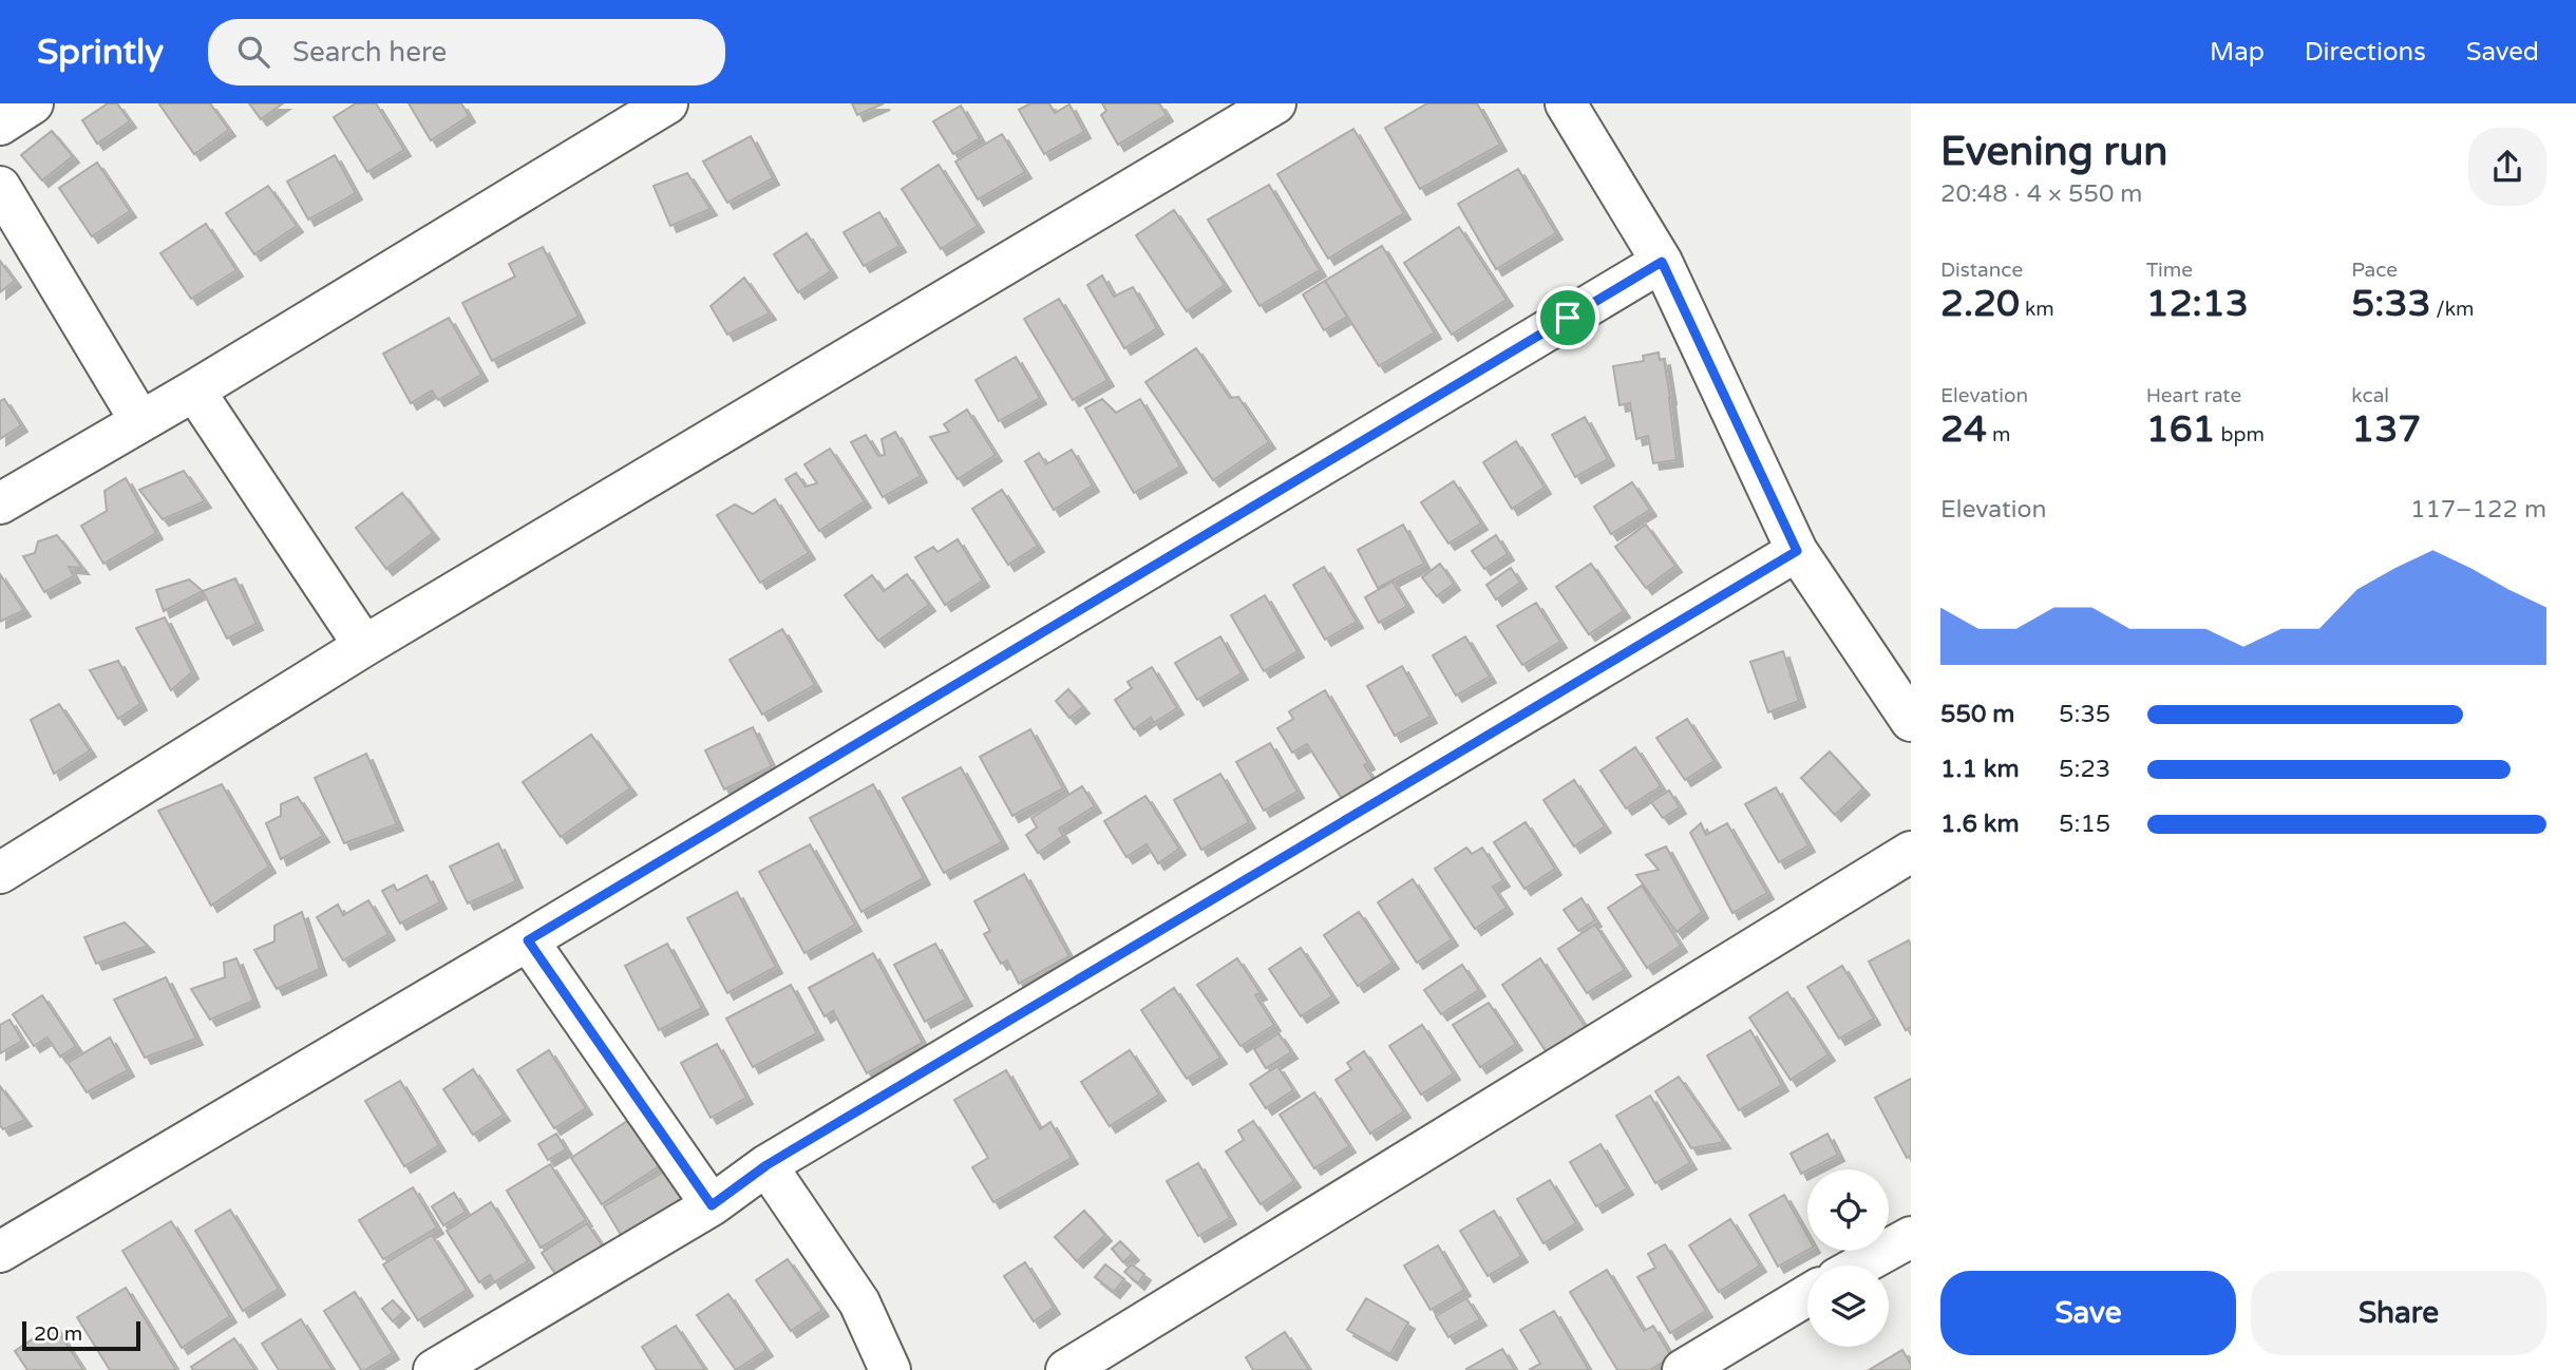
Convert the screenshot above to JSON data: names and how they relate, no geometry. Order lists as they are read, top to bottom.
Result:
{
  "scale_bar": "20 m",
  "page": {
    "header": "Sprintly",
    "search": "Search here",
    "nav": ["Map", "Directions", "Saved"],
    "heading": ["Evening run", "20:48 · 4 × 550 m"],
    "stats": [
      ["Distance", "2.20 km"],
      ["Time", "12:13"],
      ["Pace", "5:33 /km"],
      ["Elevation", "24 m"],
      ["Heart rate", "161 bpm"],
      ["kcal", "137"]
    ],
    "chart": ["Elevation", "117–122 m"],
    "list": [
      {
        "name": "550 m",
        "note": "5:35"
      },
      {
        "name": "1.1 km",
        "note": "5:23"
      },
      {
        "name": "1.6 km",
        "note": "5:15"
      }
    ],
    "buttons": ["Save", "Share"],
    "scale": "20 m"
  }
}
